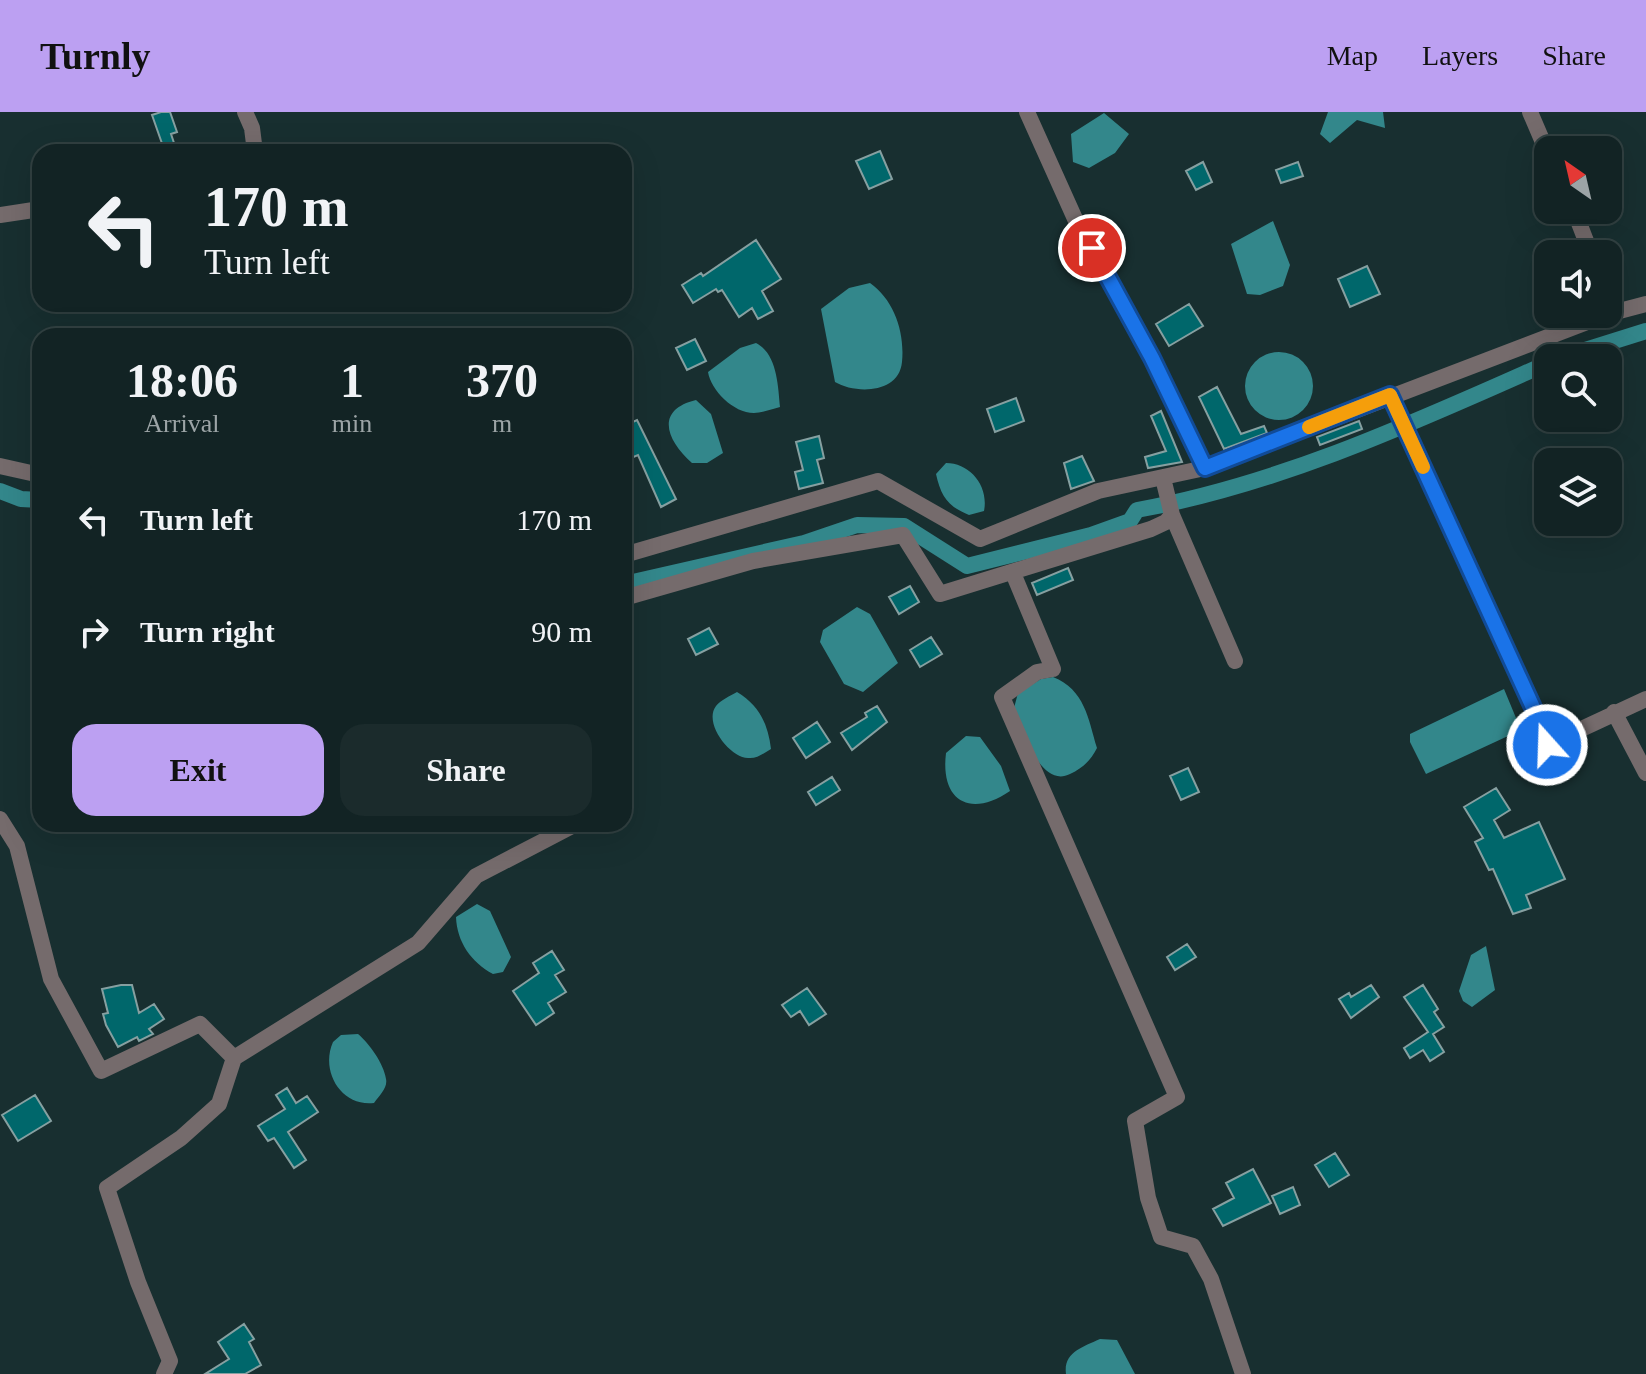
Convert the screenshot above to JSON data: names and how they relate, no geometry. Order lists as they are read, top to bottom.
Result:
{
  "north": "top left",
  "page": {
    "header": "Turnly",
    "nav": ["Map", "Layers", "Share"],
    "turn": ["170 m", "Turn left"],
    "eta": [
      "18:06",
      "Arrival",
      "1",
      "min",
      "370",
      "m"
    ],
    "list": [
      {
        "name": "Turn left",
        "value": "170 m"
      },
      {
        "name": "Turn right",
        "value": "90 m"
      }
    ],
    "buttons": ["Exit", "Share"]
  }
}
